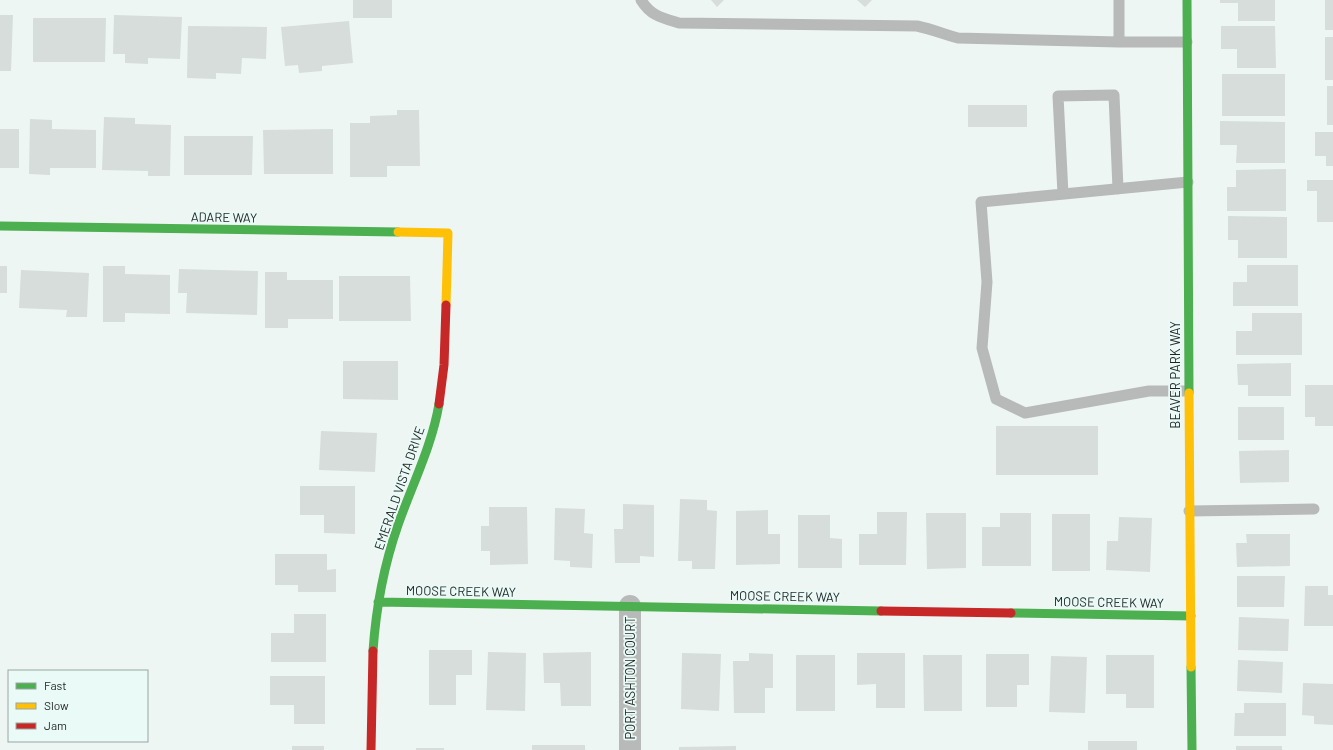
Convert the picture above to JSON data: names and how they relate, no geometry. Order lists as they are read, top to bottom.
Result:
{
  "streets": {
    "street": [
      "ADARE WAY",
      "BEAVER PARK WAY",
      "EMERALD VISTA DRIVE",
      "MOOSE CREEK WAY",
      "PORT ASHTON COURT"
    ]
  },
  "crossings": [
    ["ADARE WAY", "EMERALD VISTA DRIVE"],
    ["BEAVER PARK WAY", "MOOSE CREEK WAY"],
    ["EMERALD VISTA DRIVE", "MOOSE CREEK WAY"],
    ["MOOSE CREEK WAY", "PORT ASHTON COURT"]
  ],
  "legend": ["Fast", "Slow", "Jam"]
}
